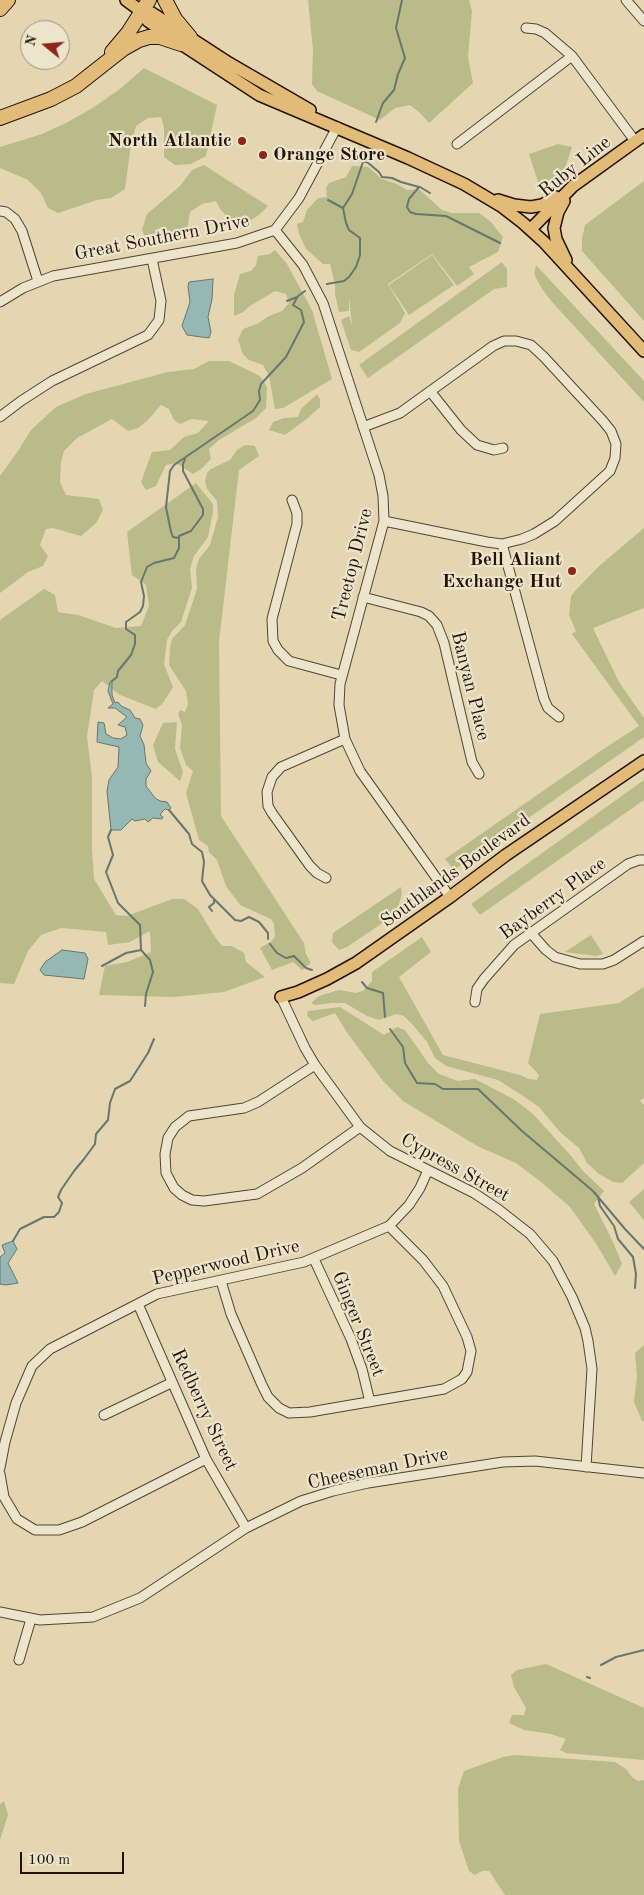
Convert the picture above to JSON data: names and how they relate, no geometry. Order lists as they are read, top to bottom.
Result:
{
  "streets": {
    "main road": ["Ruby Line", "Southlands Boulevard"],
    "street": [
      "Great Southern Drive",
      "Treetop Drive",
      "Banyan Place",
      "Bayberry Place",
      "Cypress Street",
      "Pepperwood Drive",
      "Ginger Street",
      "Redberry Street",
      "Cheeseman Drive"
    ]
  },
  "crossings": [
    ["Great Southern Drive", "Treetop Drive"],
    ["Treetop Drive", "Banyan Place"],
    ["Treetop Drive", "Southlands Boulevard"],
    ["Southlands Boulevard", "Cypress Street"],
    ["Cypress Street", "Pepperwood Drive"],
    ["Cypress Street", "Cheeseman Drive"],
    ["Pepperwood Drive", "Ginger Street"],
    ["Pepperwood Drive", "Redberry Street"],
    ["Redberry Street", "Cheeseman Drive"]
  ],
  "places": ["North Atlantic", "Orange Store", "Bell Aliant Exchange Hut"],
  "scale_bar": "100 m",
  "north": "left"
}
